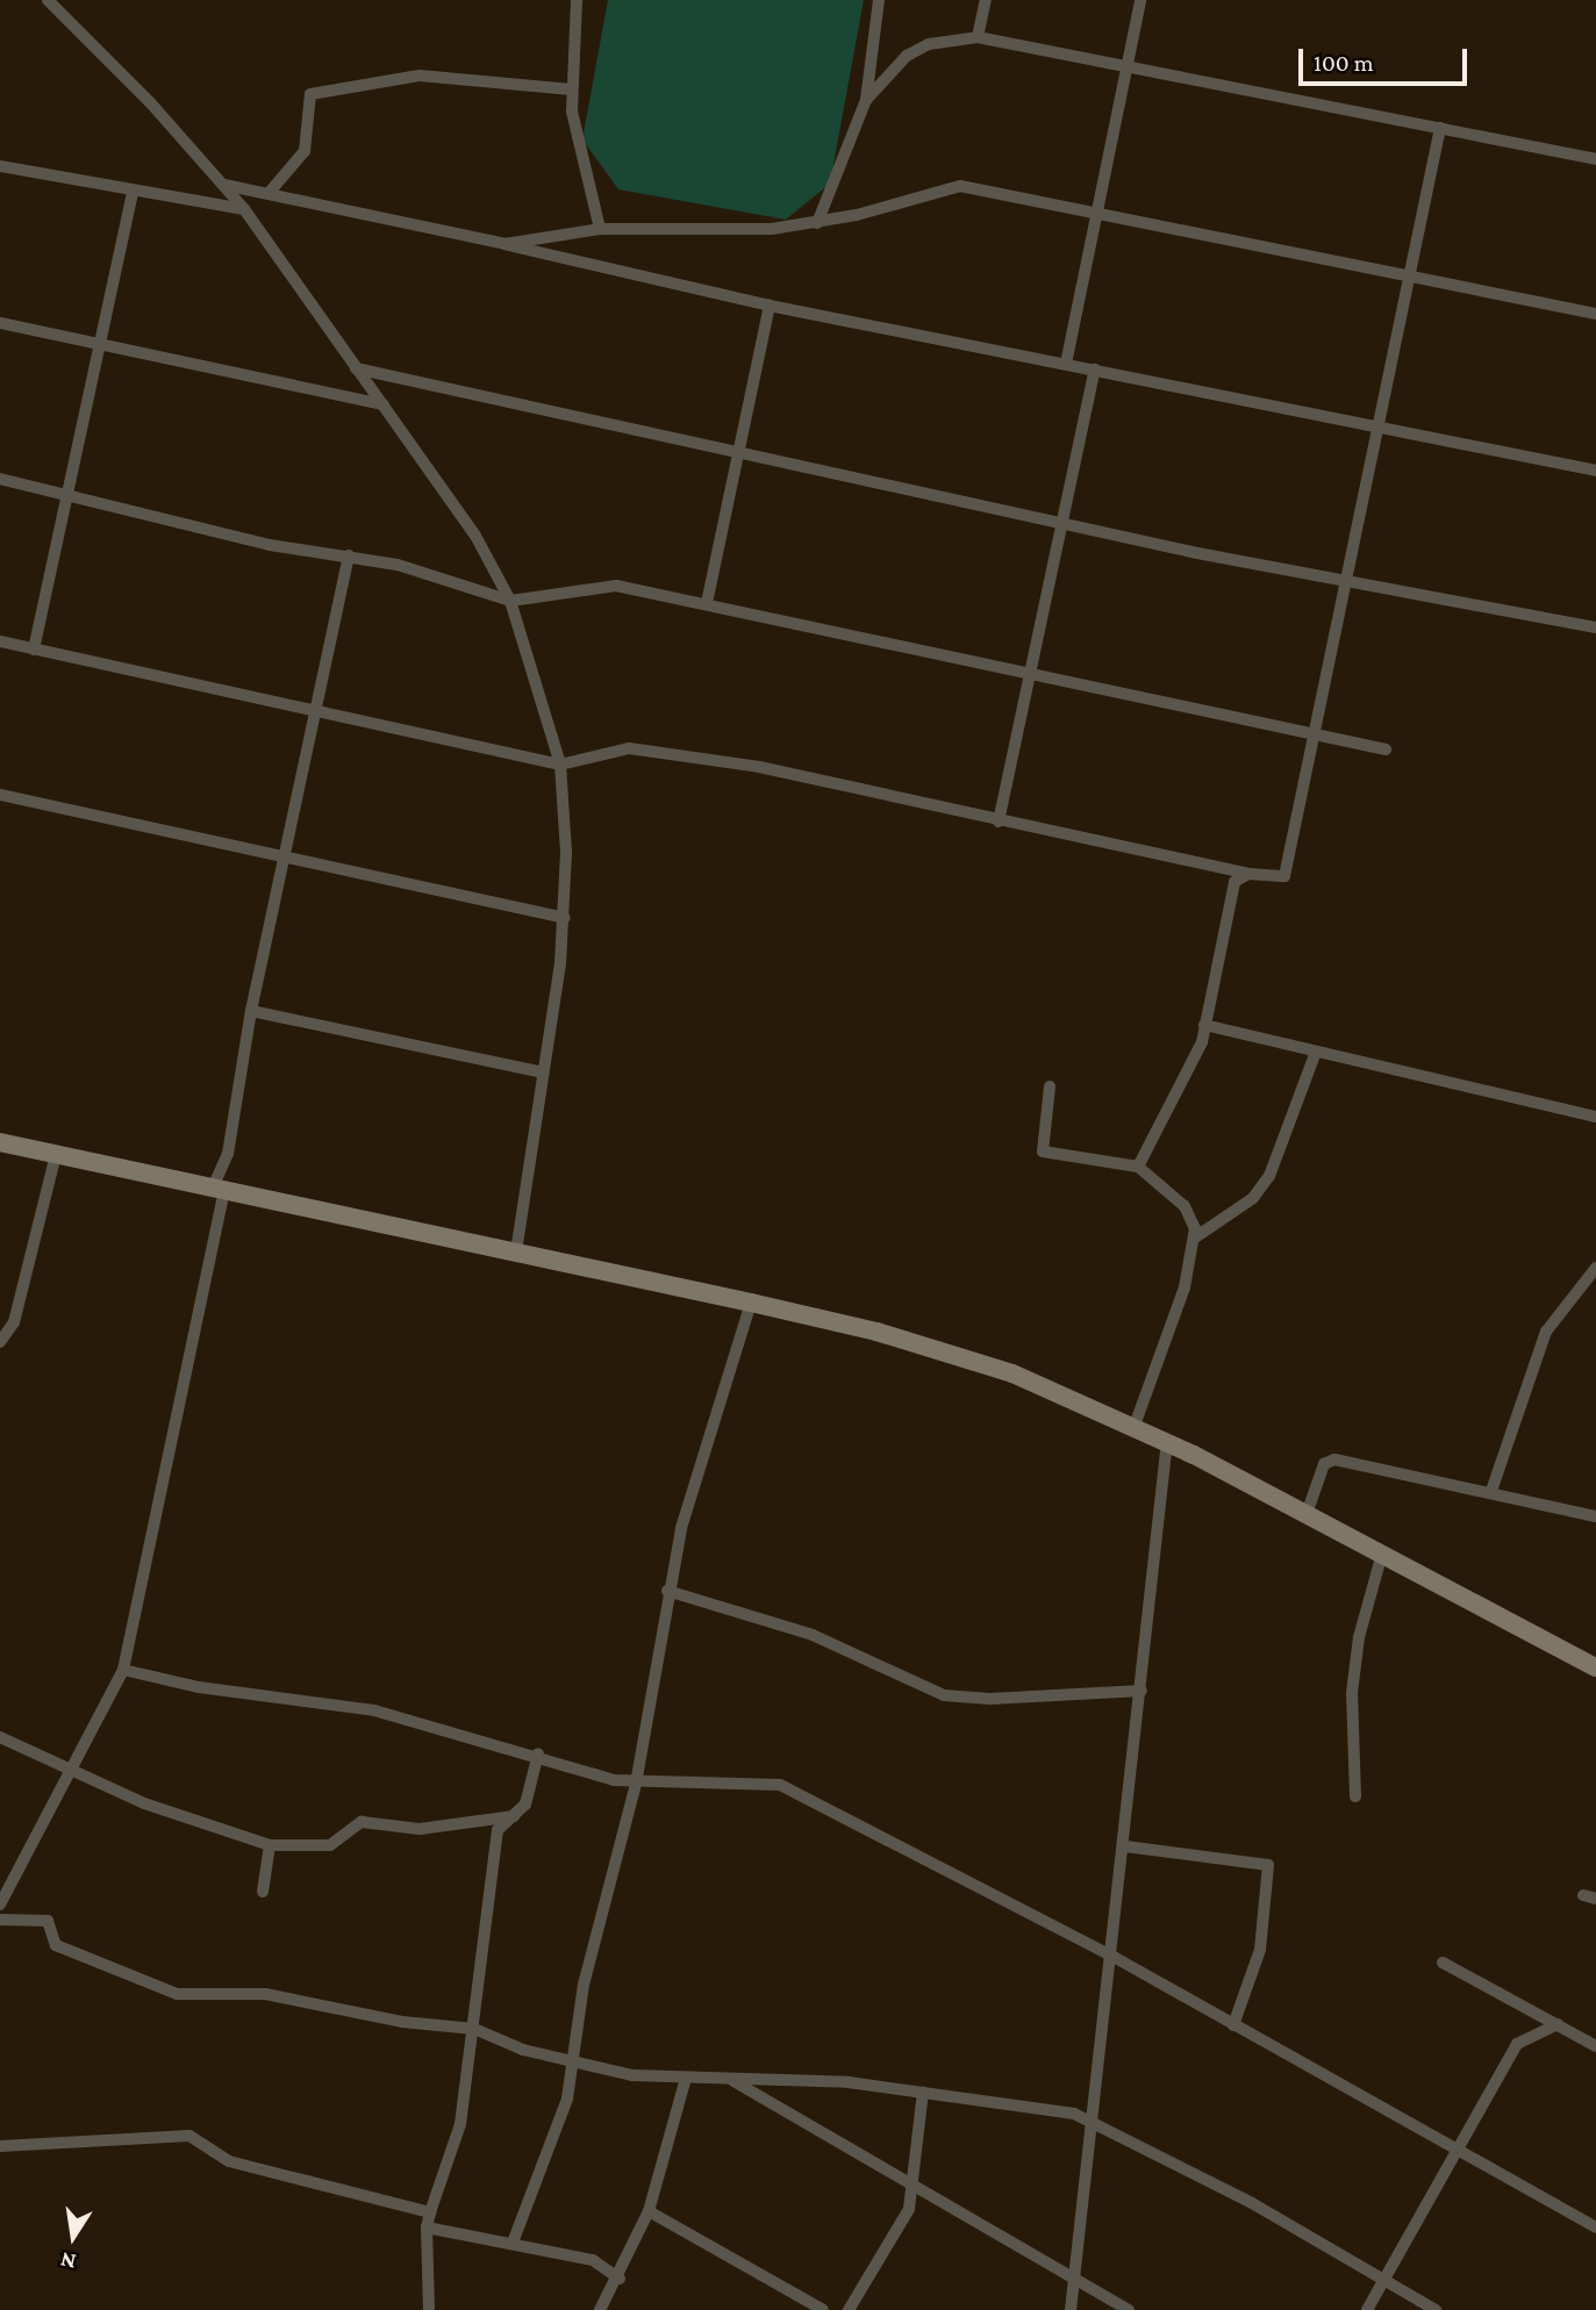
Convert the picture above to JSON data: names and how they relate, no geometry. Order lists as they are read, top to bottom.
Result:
{
  "scale_bar": "100 m",
  "north": "bottom"
}
